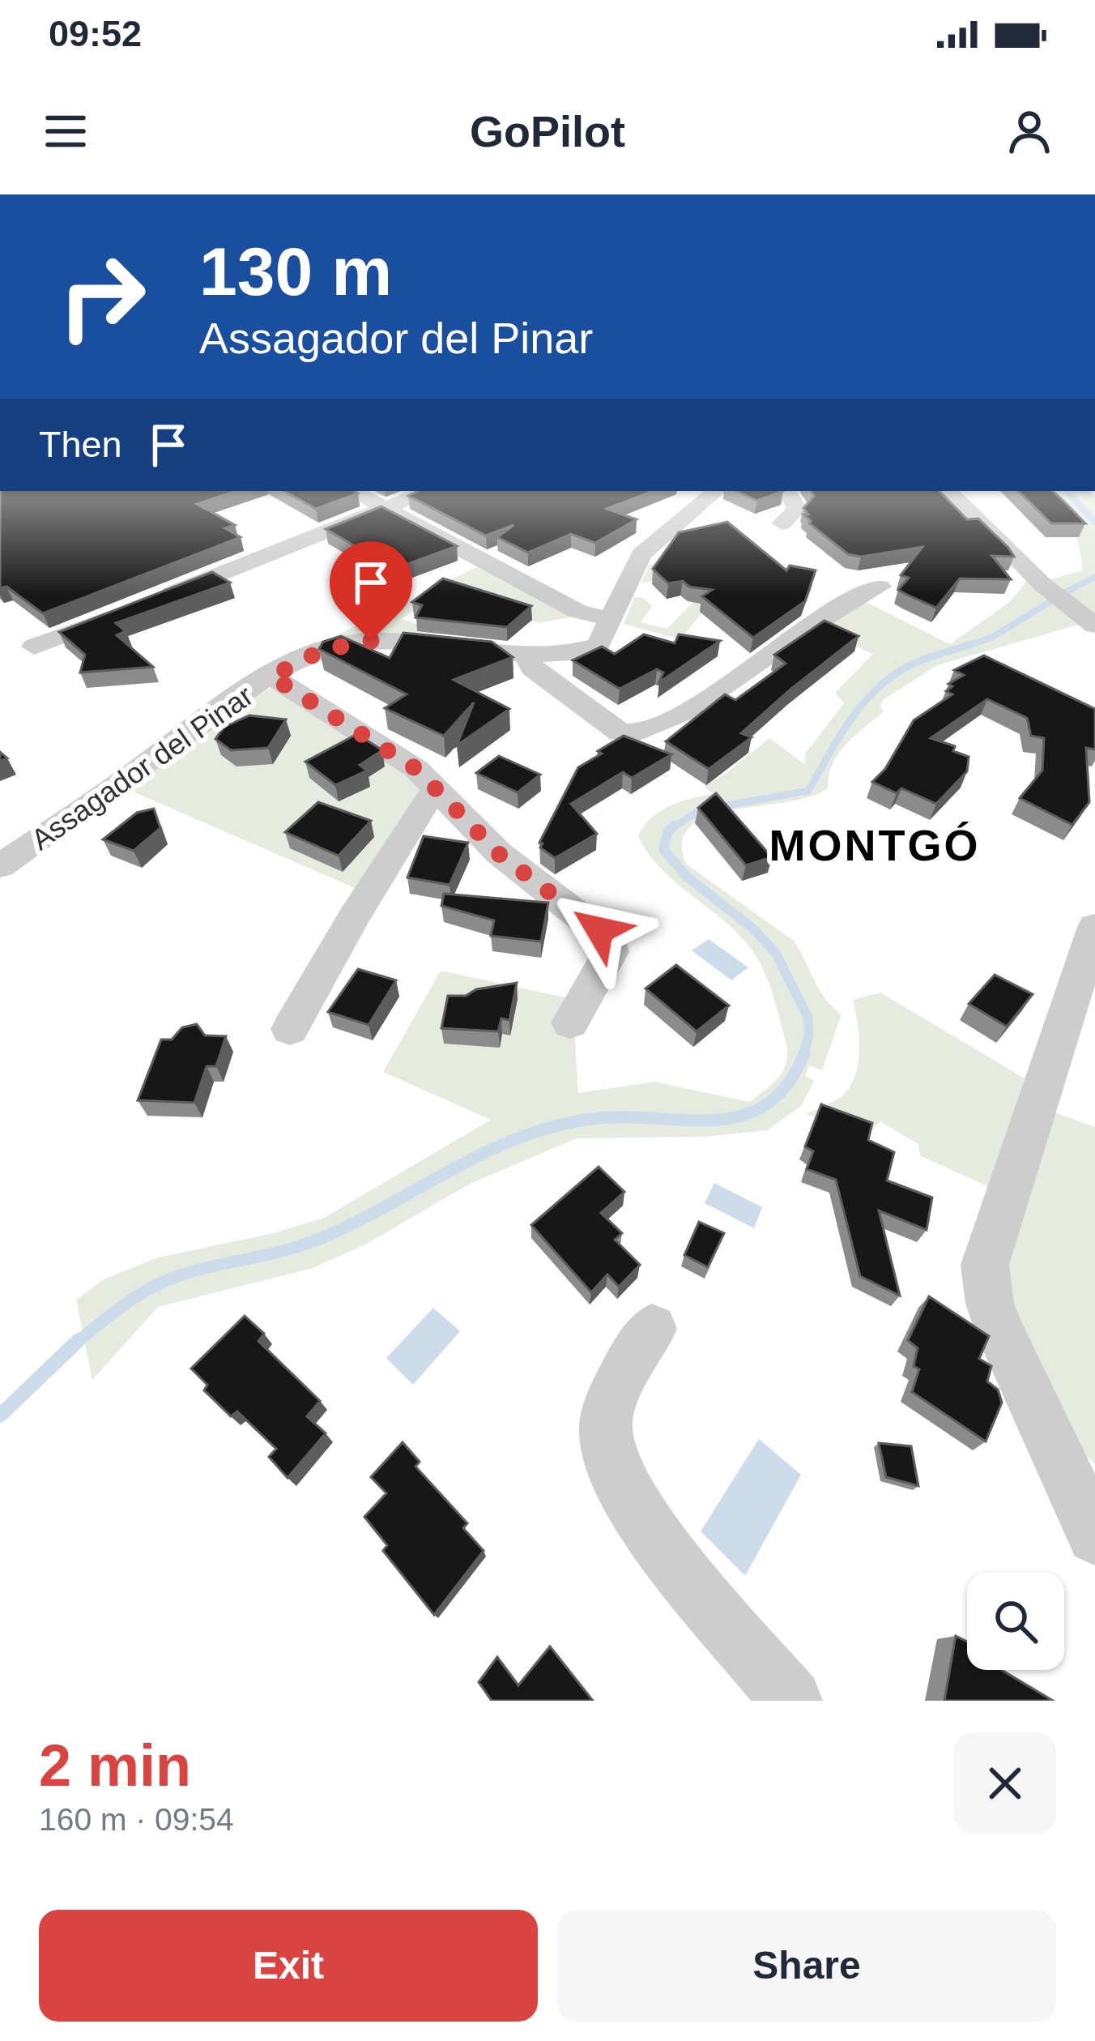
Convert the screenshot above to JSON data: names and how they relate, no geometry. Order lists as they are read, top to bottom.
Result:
{
  "streets": {
    "street": ["Assagador del Pinar"]
  },
  "districts": ["MONTGÓ"],
  "page": {
    "status": "09:52",
    "header": "GoPilot",
    "turn": ["130 m", "Assagador del Pinar"],
    "then": "Then",
    "heading": ["2 min", "160 m · 09:54"],
    "buttons": ["Exit", "Share"]
  }
}
